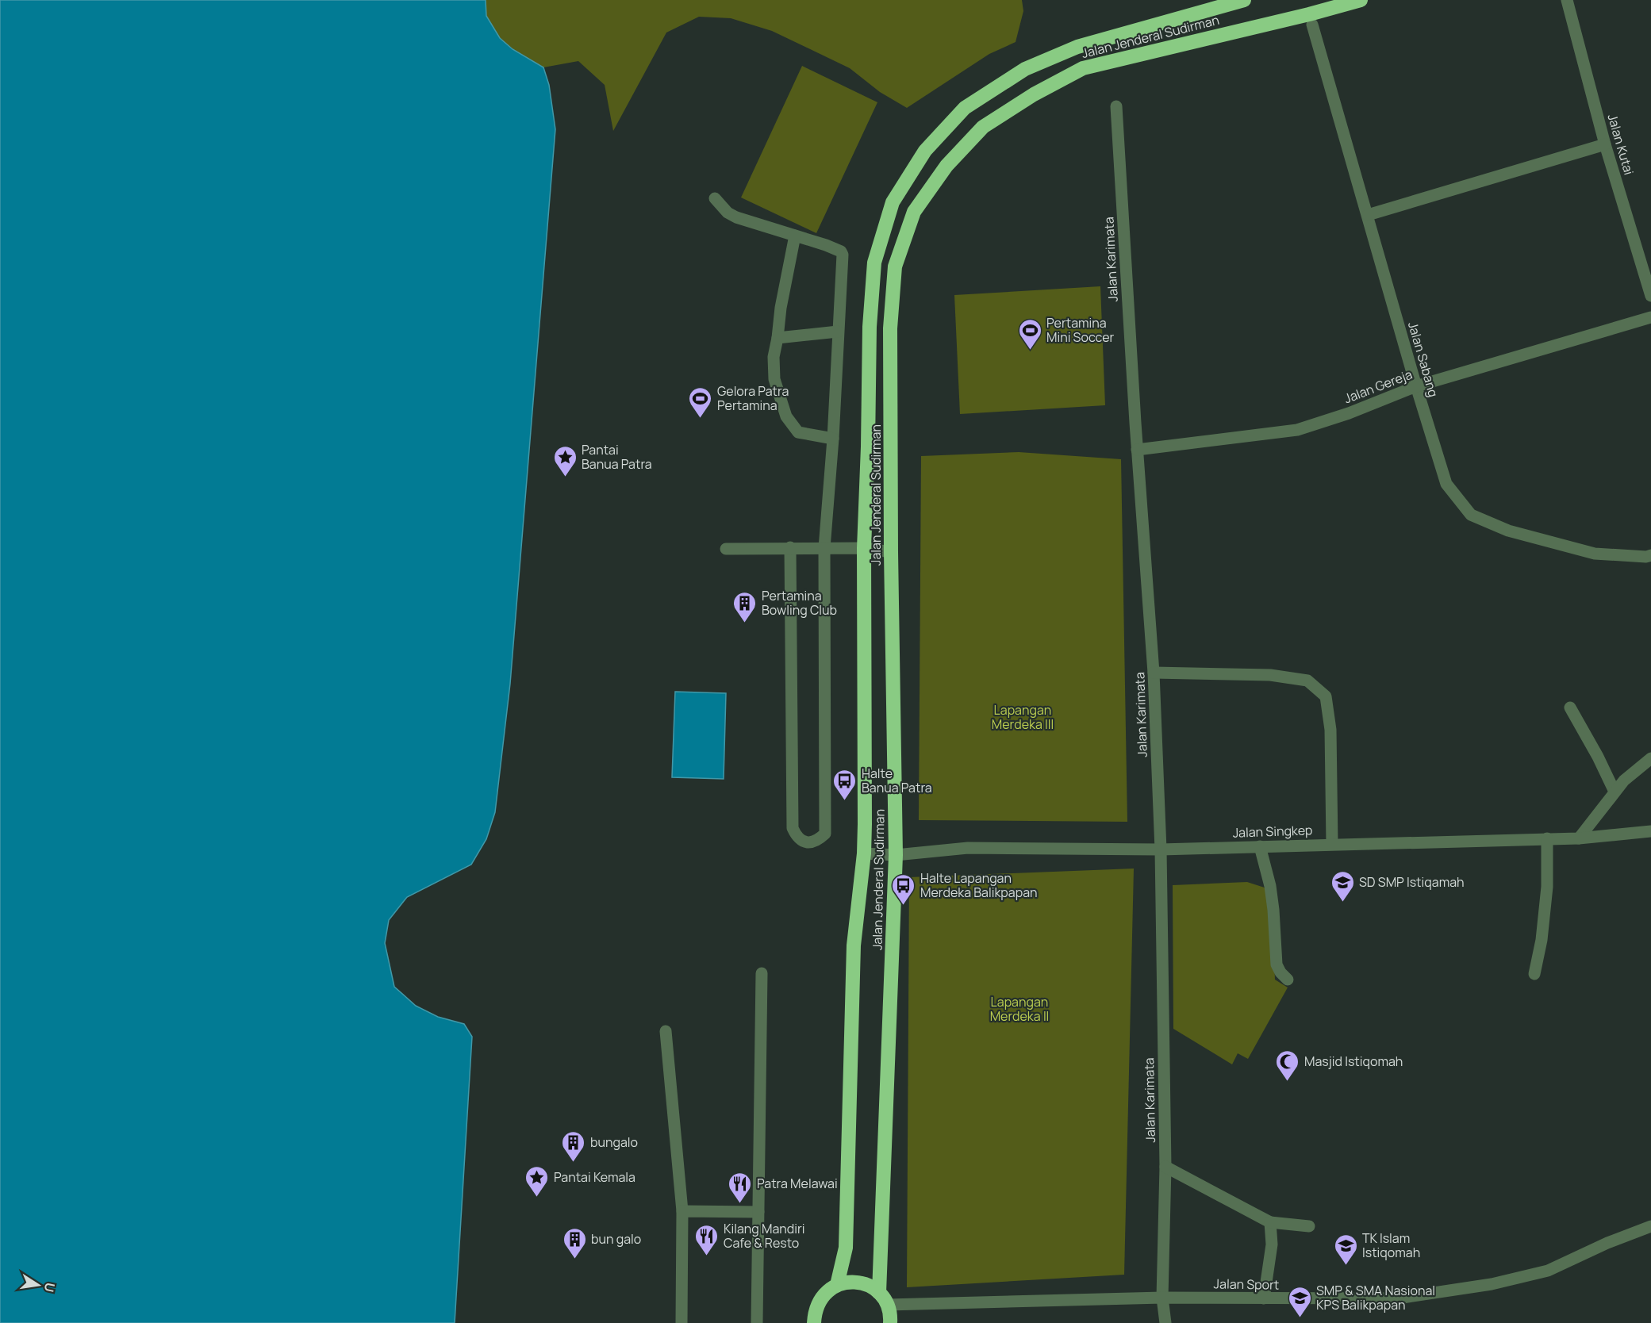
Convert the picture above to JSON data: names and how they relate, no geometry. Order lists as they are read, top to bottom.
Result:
{
  "streets": {
    "highway": ["Jalan Jenderal Sudirman"],
    "street": [
      "Jalan Kutai",
      "Jalan Karimata",
      "Jalan Sabang",
      "Jalan Gereja",
      "Jalan Singkep",
      "Jalan Sport"
    ]
  },
  "crossings": [
    ["Jalan Jenderal Sudirman", "Jalan Singkep"],
    ["Jalan Karimata", "Jalan Gereja"],
    ["Jalan Karimata", "Jalan Singkep"],
    ["Jalan Karimata", "Jalan Sport"],
    ["Jalan Sabang", "Jalan Gereja"]
  ],
  "parks": ["Lapangan Merdeka III", "Lapangan Merdeka II"],
  "places": {
    "sports": ["Pertamina Mini Soccer", "Gelora Patra Pertamina"],
    "place": ["Pantai Banua Patra", "Pantai Kemala"],
    "building": ["Pertamina Bowling Club", "bungalo", "bun galo"],
    "bus stop": ["Halte Banua Patra", "Halte Lapangan Merdeka Balikpapan"],
    "school or university": ["SD SMP Istiqamah", "TK Islam Istiqomah", "SMP & SMA Nasional KPS Balikpapan"],
    "mosque": ["Masjid Istiqomah"],
    "restaurant": ["Patra Melawai", "Kilang Mandiri Cafe & Resto"]
  },
  "north": "right"
}
